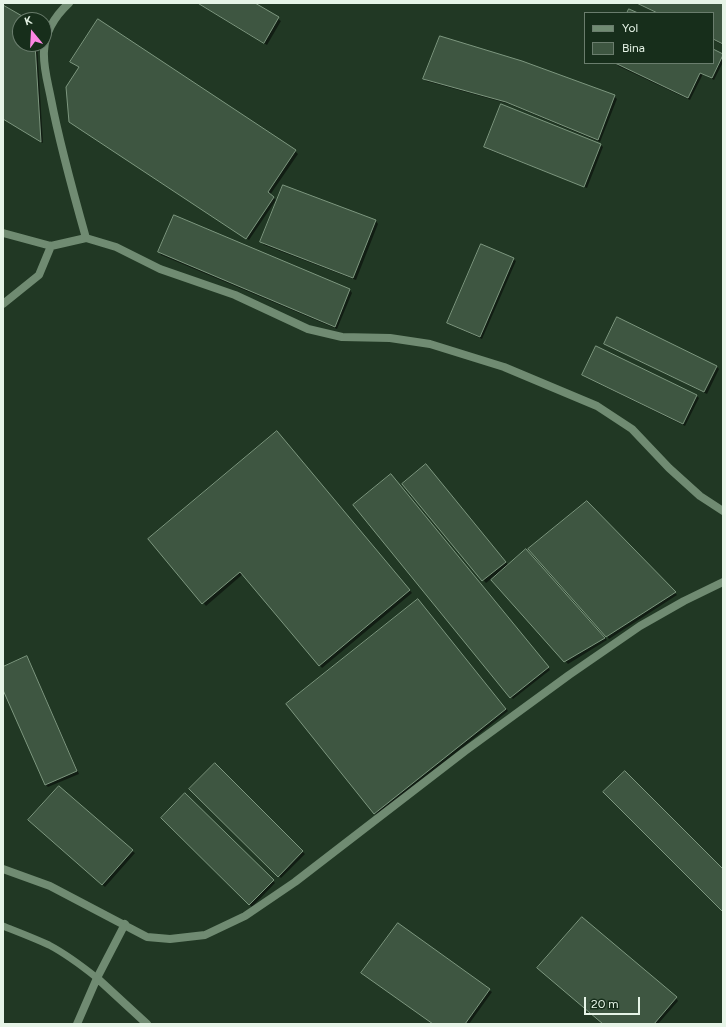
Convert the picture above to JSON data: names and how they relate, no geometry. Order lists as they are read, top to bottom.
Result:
{
  "legend": ["Yol", "Bina"],
  "scale_bar": "20 m",
  "north": "top"
}
